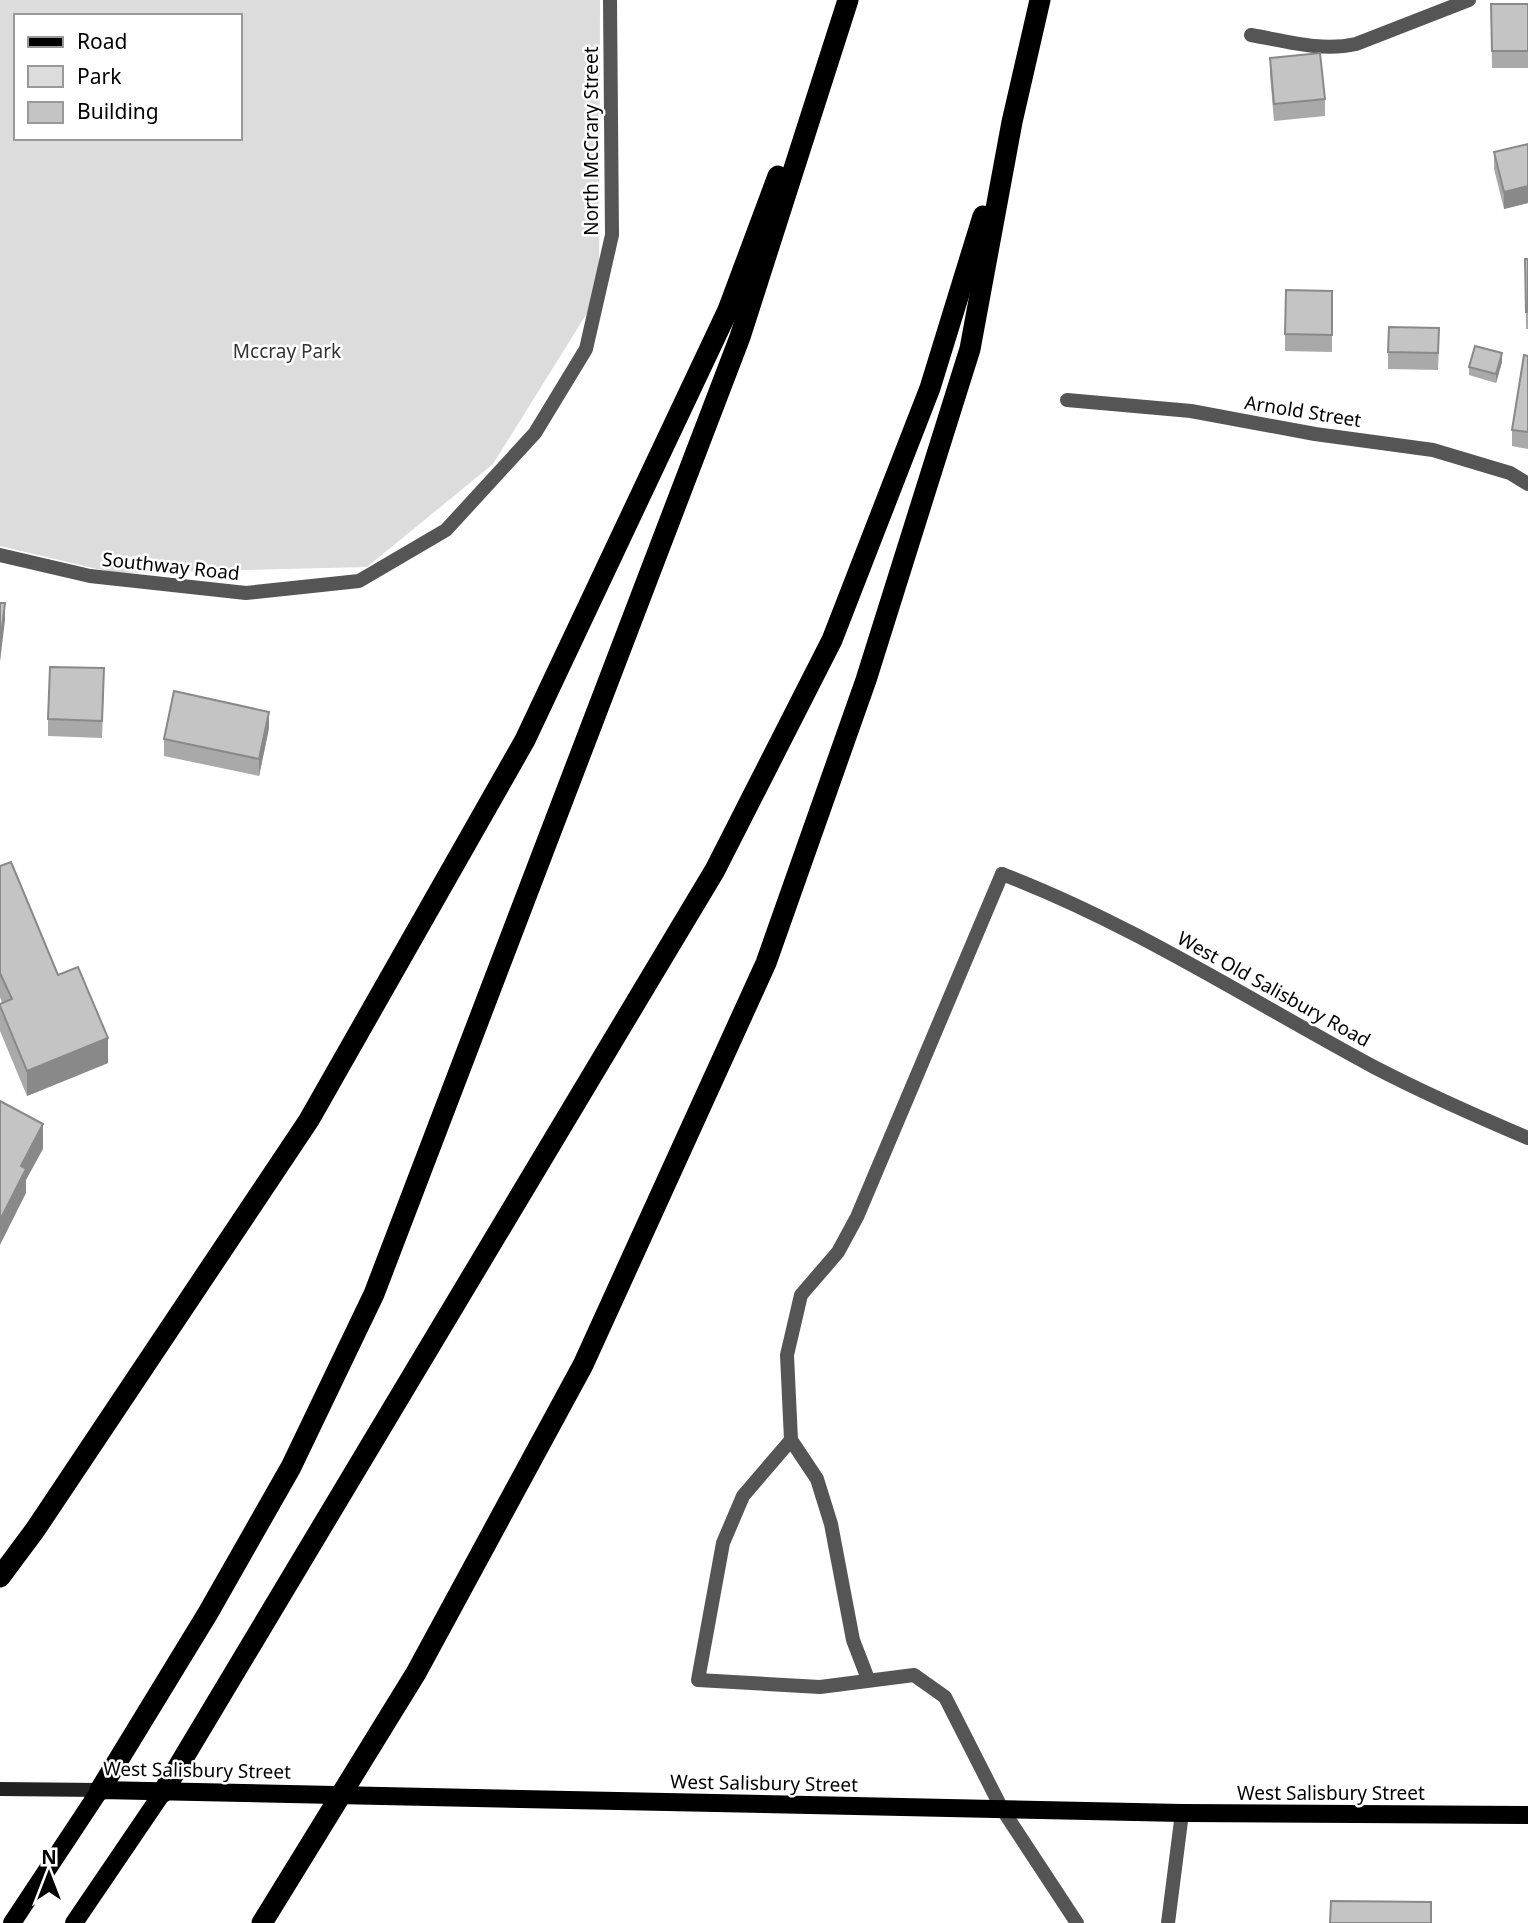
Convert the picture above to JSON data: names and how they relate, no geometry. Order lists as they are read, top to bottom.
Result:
{
  "streets": {
    "main road": ["West Salisbury Street"],
    "street": [
      "North McCrary Street",
      "Arnold Street",
      "Southway Road",
      "West Old Salisbury Road"
    ]
  },
  "crossings": [
    ["North McCrary Street", "Southway Road"]
  ],
  "parks": ["Mccray Park"],
  "legend": ["Road", "Park", "Building"],
  "north": "top"
}
